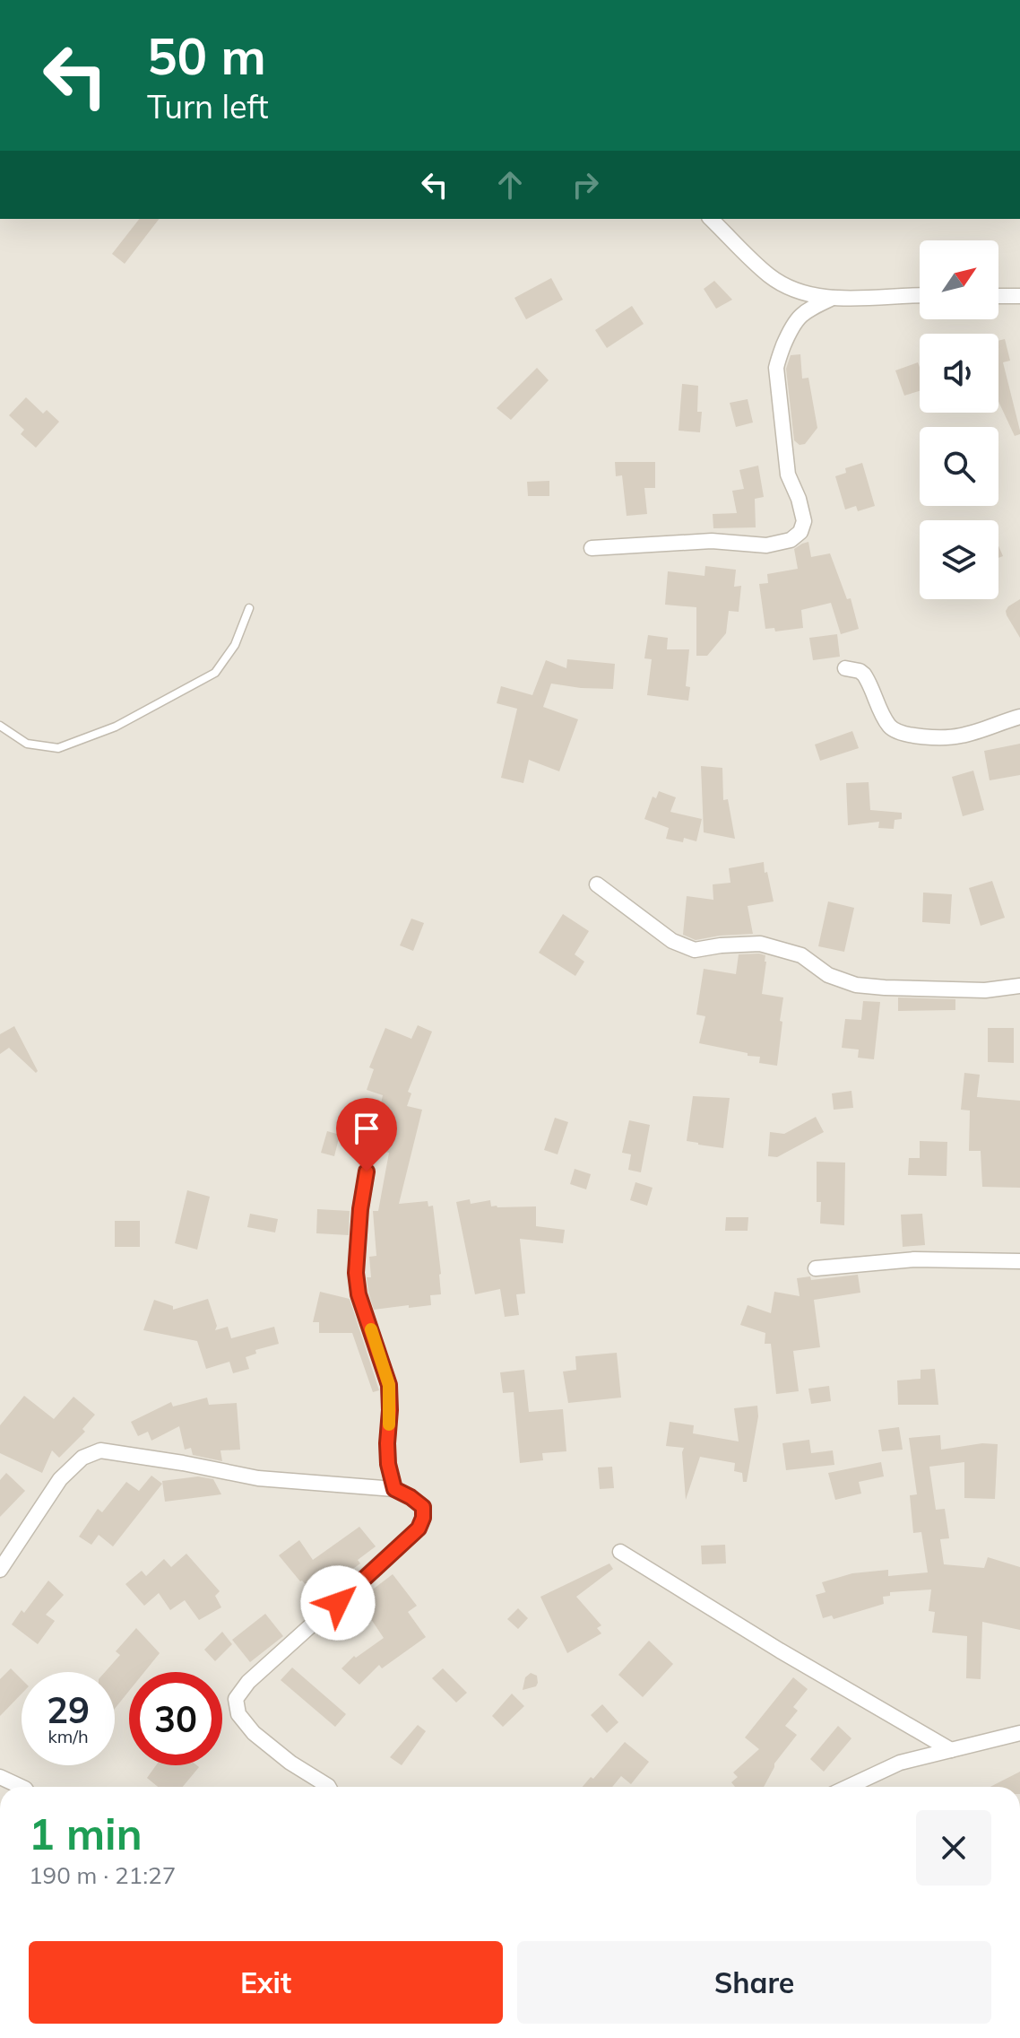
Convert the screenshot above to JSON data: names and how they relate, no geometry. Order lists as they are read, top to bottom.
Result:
{
  "north": "top right",
  "page": {
    "turn": ["50 m", "Turn left"],
    "speed": "29 km/h",
    "limit": "30",
    "heading": ["1 min", "190 m · 21:27"],
    "buttons": ["Exit", "Share"]
  }
}
